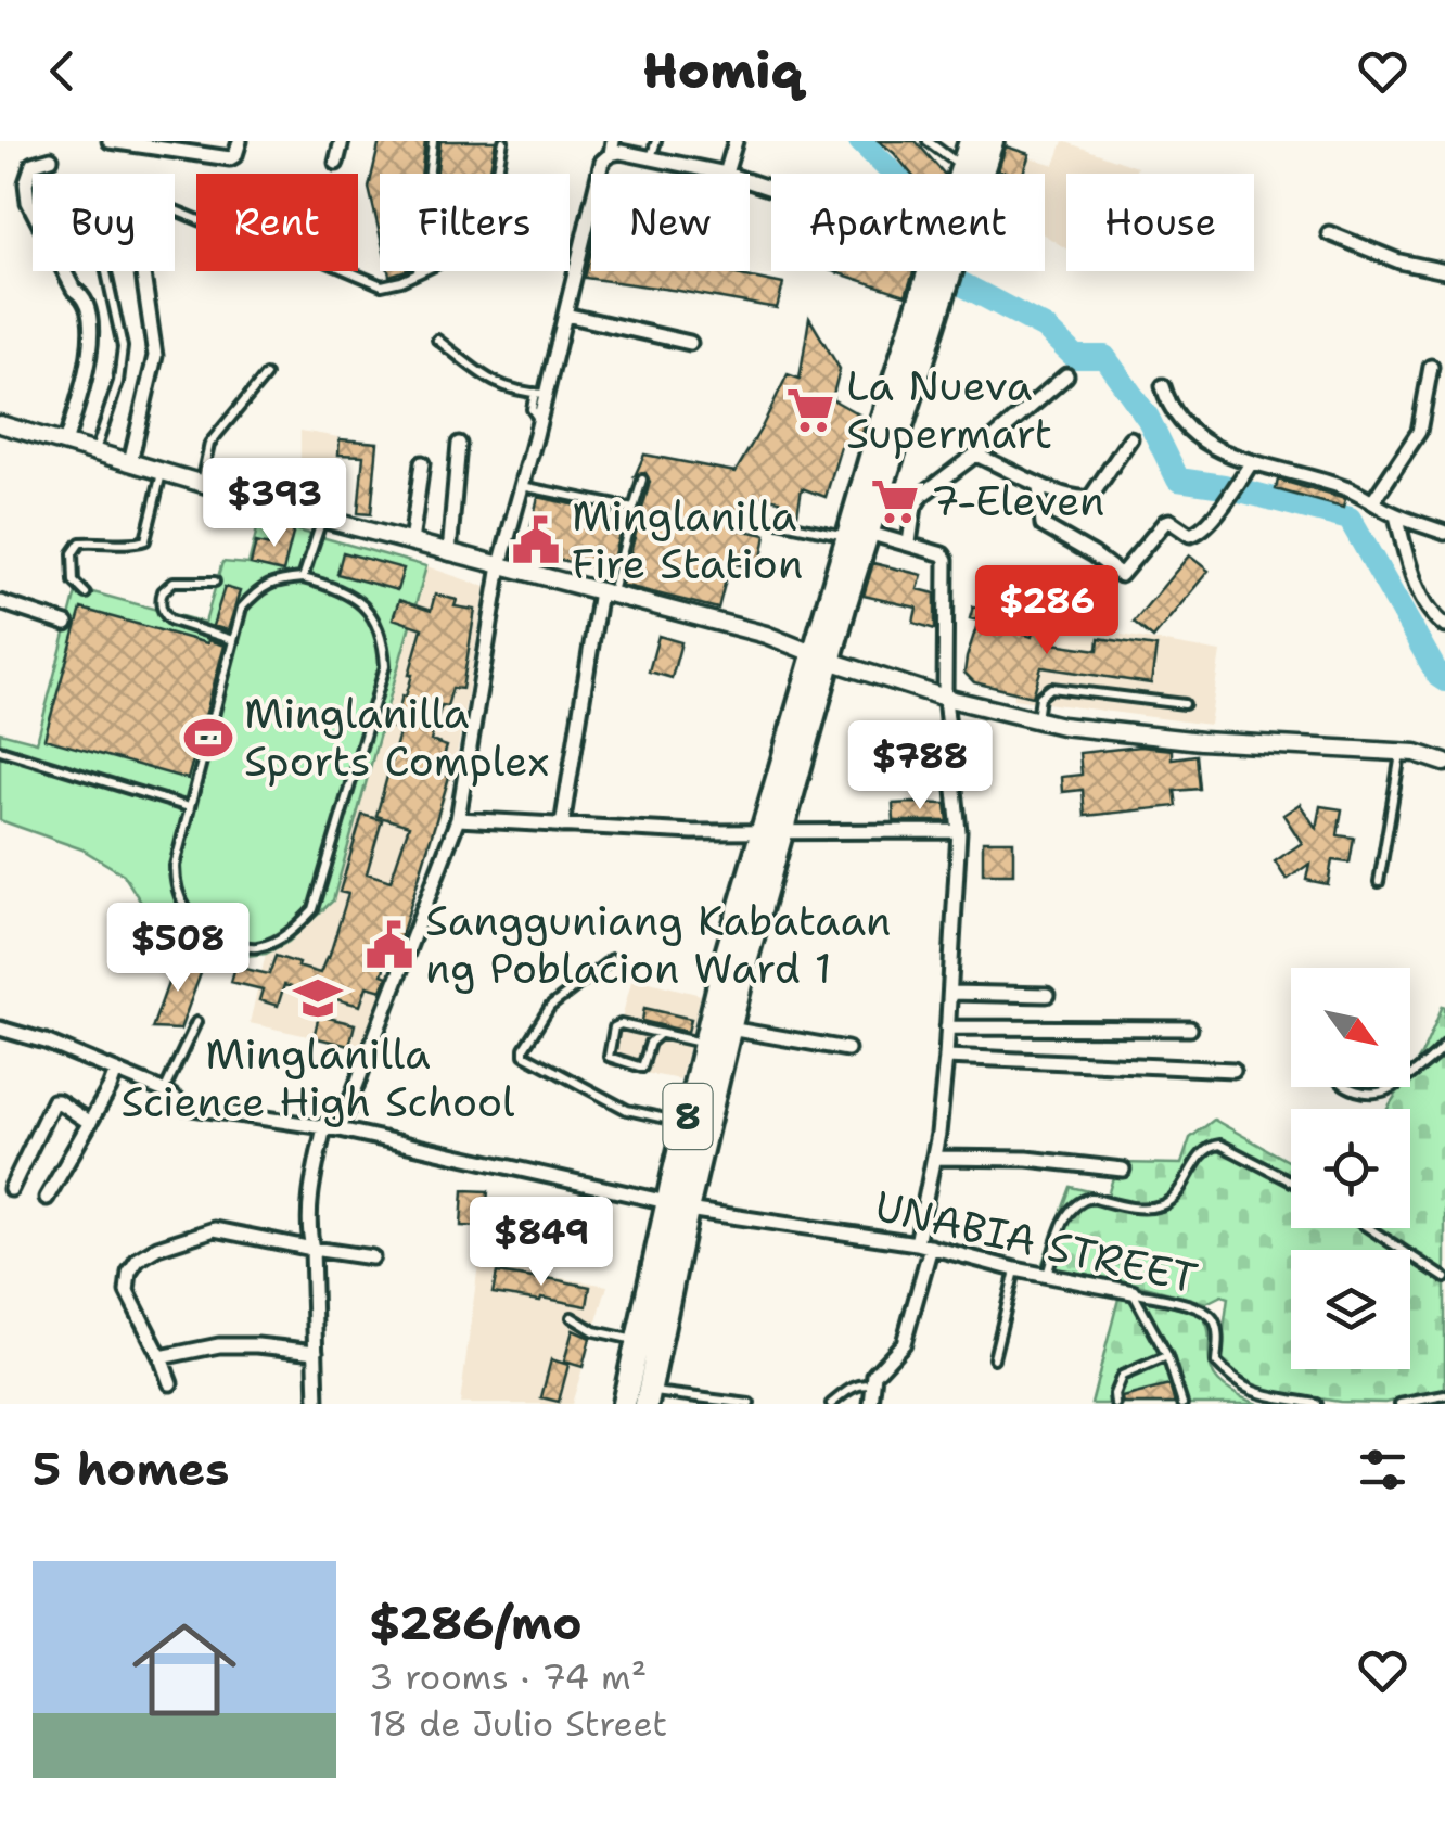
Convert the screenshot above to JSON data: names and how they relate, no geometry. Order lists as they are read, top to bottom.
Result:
{
  "streets": {
    "highway": ["8"],
    "street": ["UNABIA STREET"]
  },
  "crossings": [
    ["8", "UNABIA STREET"]
  ],
  "places": {
    "supermarket": ["La Nueva Supermart", "7-Eleven"],
    "public building": ["Minglanilla Fire Station", "Sangguniang Kabataan ng Poblacion Ward 1"],
    "sports": ["Minglanilla Sports Complex"],
    "school or university": ["Minglanilla Science High School"]
  },
  "north": "bottom right",
  "page": {
    "header": "Homiq",
    "chip": [
      "Buy",
      "Rent",
      "Filters",
      "New",
      "Apartment",
      "House"
    ],
    "price": [
      "$393",
      "$286",
      "$788",
      "$508",
      "$849"
    ],
    "heading": "5 homes",
    "list": [
      {
        "name": "$286/mo",
        "note": "3 rooms · 74 m² · 18 de Julio Street"
      }
    ]
  }
}
